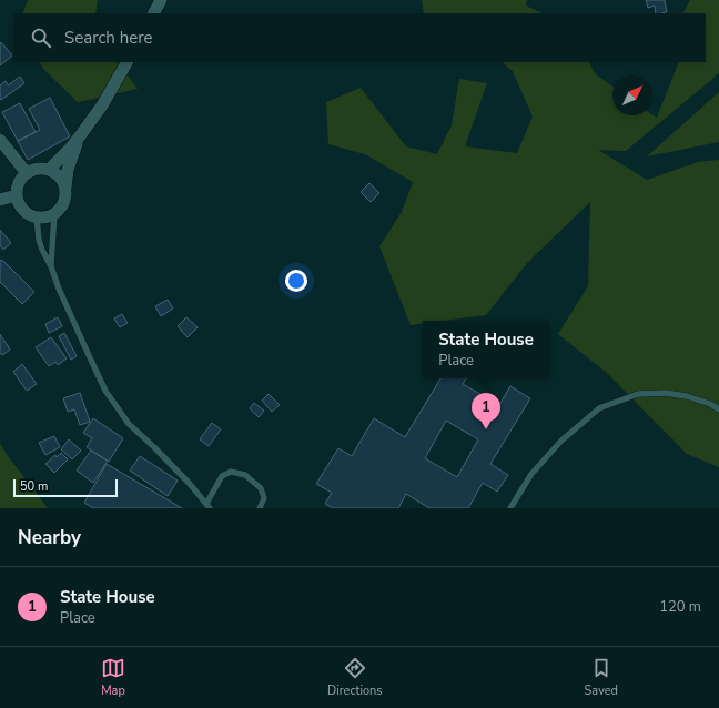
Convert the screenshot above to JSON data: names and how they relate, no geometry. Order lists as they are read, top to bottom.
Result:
{
  "scale_bar": "50 m",
  "north": "top right",
  "page": {
    "search": "Search here",
    "popup": ["State House", "Place"],
    "pins": "1",
    "scale": "50 m",
    "heading": "Nearby",
    "list": [
      {
        "mark": "1",
        "name": "State House",
        "note": "Place",
        "value": "120 m"
      }
    ],
    "nav": ["Map", "Directions", "Saved"]
  }
}
